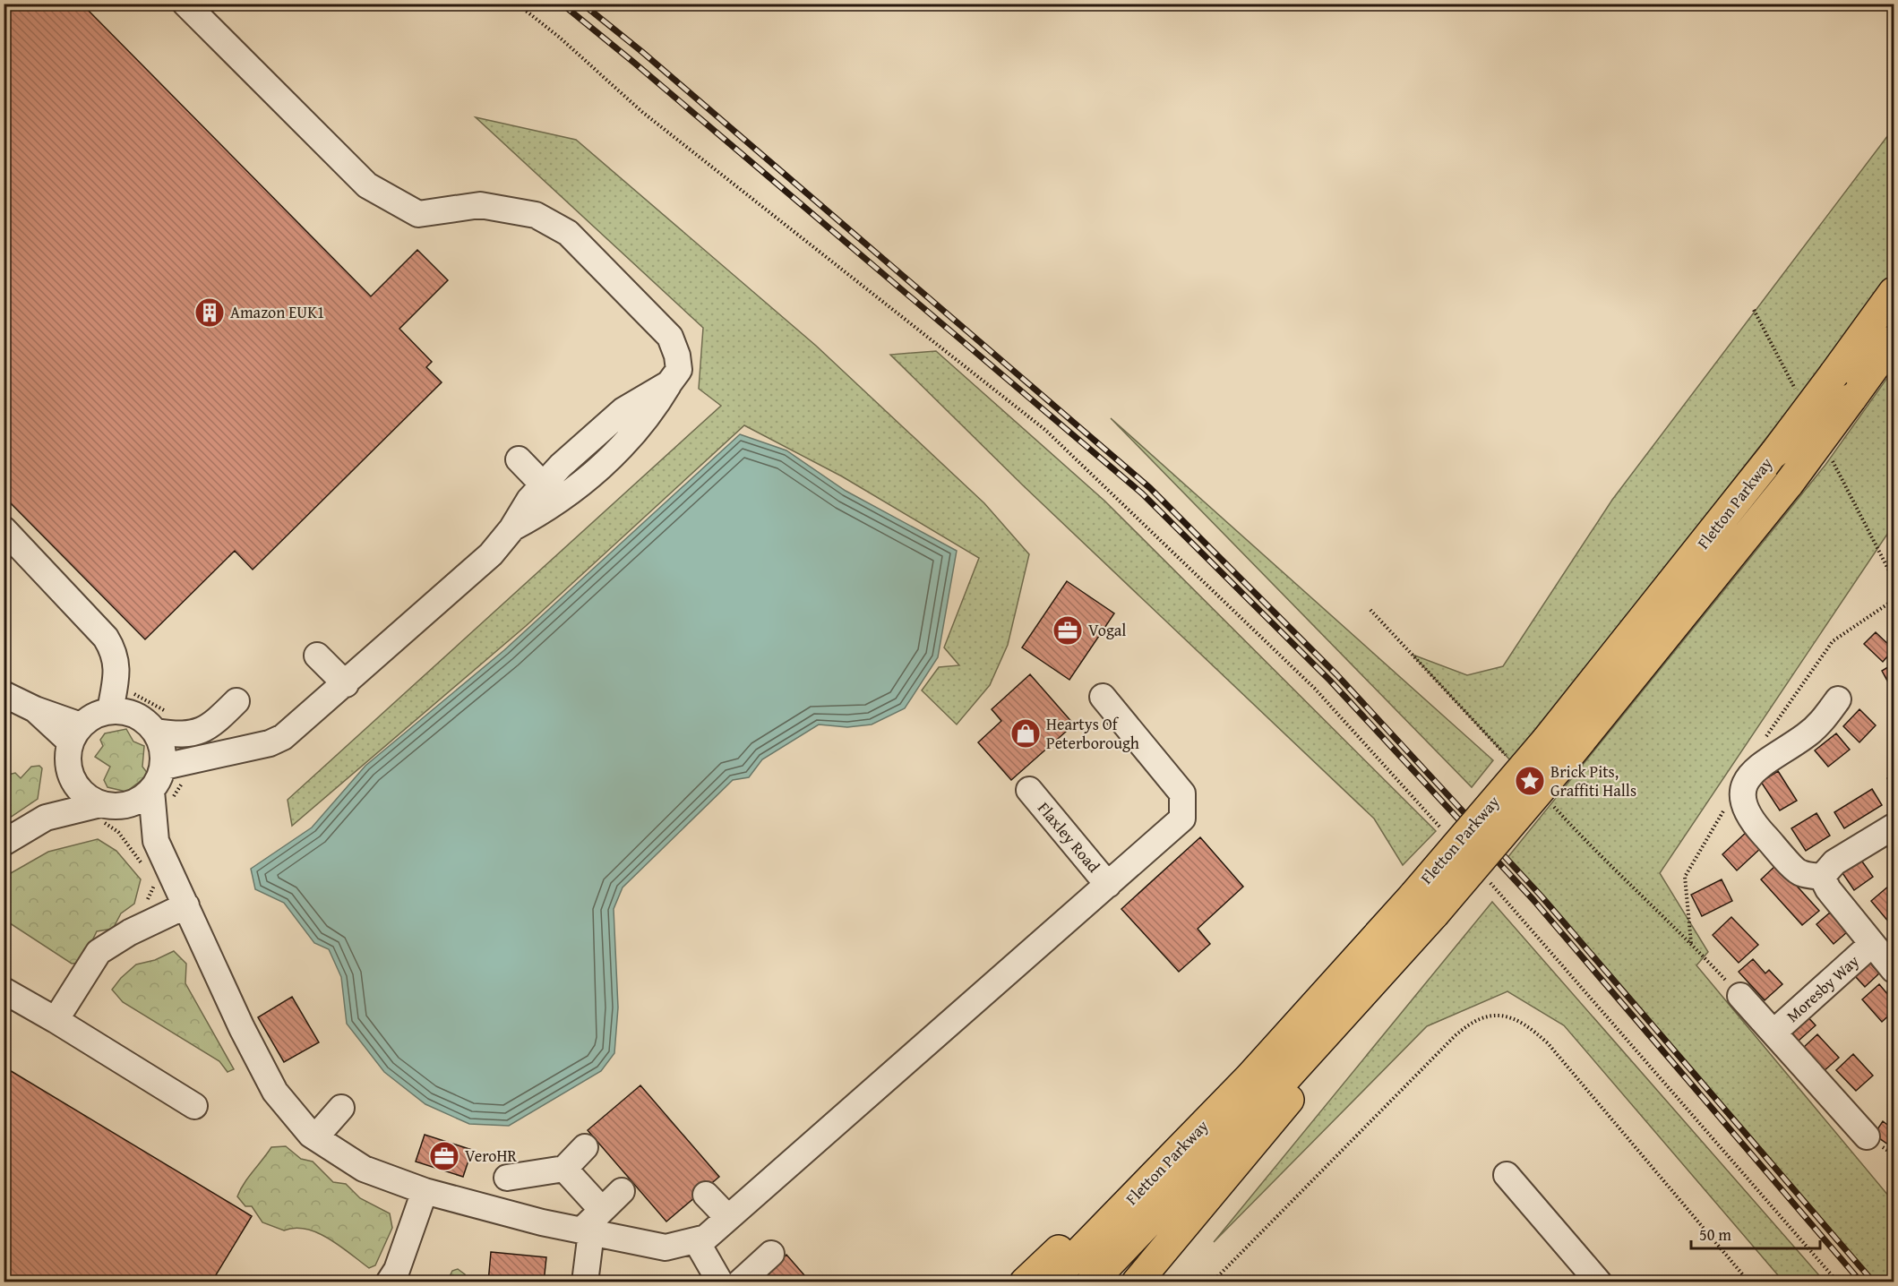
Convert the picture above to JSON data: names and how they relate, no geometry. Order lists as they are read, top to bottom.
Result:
{
  "streets": {
    "highway": ["Fletton Parkway"],
    "street": ["Flaxley Road", "Moresby Way"]
  },
  "places": {
    "building": ["Amazon EUK1"],
    "office": ["Vogal", "VeroHR"],
    "shop": ["Heartys Of Peterborough"],
    "place": ["Brick Pits, Graffiti Halls"]
  },
  "scale_bar": "50 m"
}
